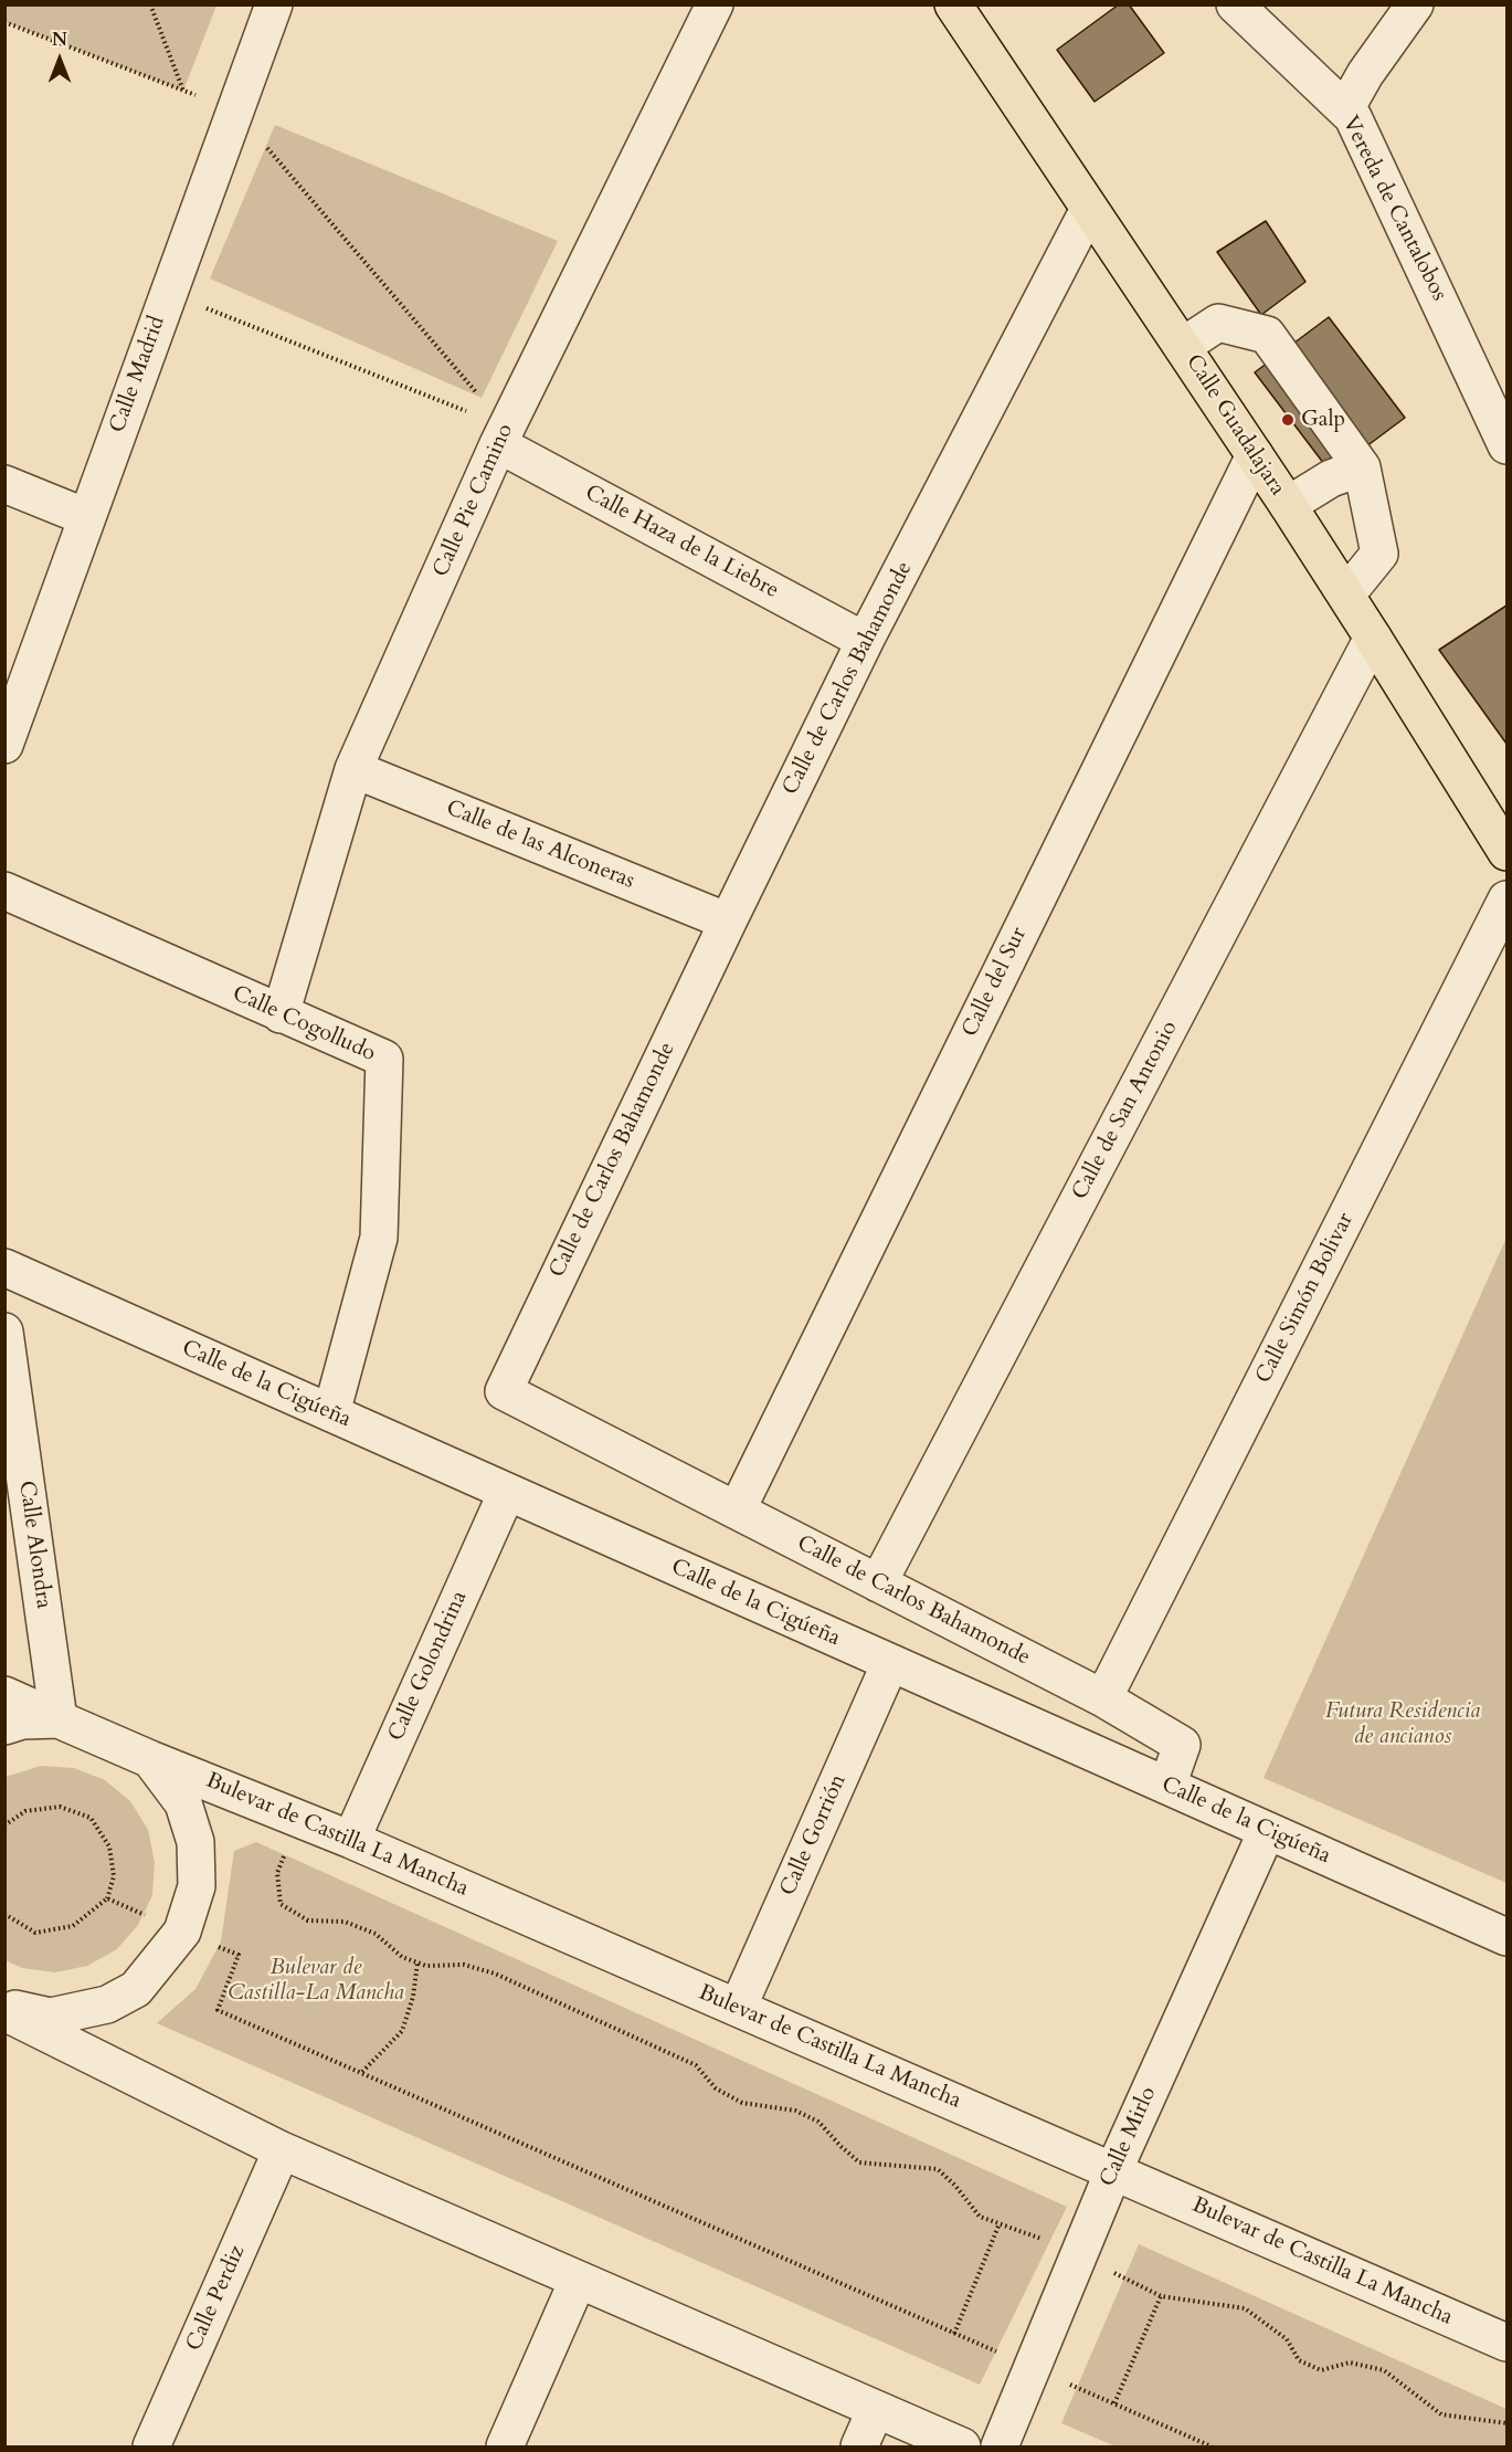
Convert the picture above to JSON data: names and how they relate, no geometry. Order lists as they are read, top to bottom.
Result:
{
  "streets": {
    "main road": ["Calle Guadalajara"],
    "street": [
      "Vereda de Cantalobos",
      "Calle Madrid",
      "Calle Pie Camino",
      "Calle Haza de la Liebre",
      "Calle de Carlos Bahamonde",
      "Calle de las Alconeras",
      "Calle del Sur",
      "Calle Cogolludo",
      "Calle de San Antonio",
      "Calle Simón Bolivar",
      "Calle de la Cigúeña",
      "Calle Alondra",
      "Calle Golondrina",
      "Bulevar de Castilla La Mancha",
      "Calle Gorrión",
      "Calle Mirlo",
      "Calle Perdiz"
    ]
  },
  "crossings": [
    ["Calle Guadalajara", "Calle de Carlos Bahamonde"],
    ["Calle Guadalajara", "Calle del Sur"],
    ["Calle Guadalajara", "Calle de San Antonio"],
    ["Calle Pie Camino", "Calle Haza de la Liebre"],
    ["Calle Pie Camino", "Calle de las Alconeras"],
    ["Calle Pie Camino", "Calle Cogolludo"],
    ["Calle Haza de la Liebre", "Calle de Carlos Bahamonde"],
    ["Calle de Carlos Bahamonde", "Calle de las Alconeras"],
    ["Calle de Carlos Bahamonde", "Calle del Sur"],
    ["Calle de Carlos Bahamonde", "Calle de San Antonio"],
    ["Calle de Carlos Bahamonde", "Calle Simón Bolivar"],
    ["Calle de Carlos Bahamonde", "Calle de la Cigúeña"],
    ["Calle Cogolludo", "Calle de la Cigúeña"],
    ["Calle de la Cigúeña", "Calle Golondrina"],
    ["Calle de la Cigúeña", "Calle Gorrión"],
    ["Calle de la Cigúeña", "Calle Mirlo"],
    ["Calle Alondra", "Bulevar de Castilla La Mancha"],
    ["Calle Golondrina", "Bulevar de Castilla La Mancha"],
    ["Bulevar de Castilla La Mancha", "Calle Gorrión"],
    ["Bulevar de Castilla La Mancha", "Calle Mirlo"]
  ],
  "parks": ["Futura Residencia de ancianos", "Bulevar de Castilla-La Mancha"],
  "places": ["Galp"],
  "north": "top"
}
